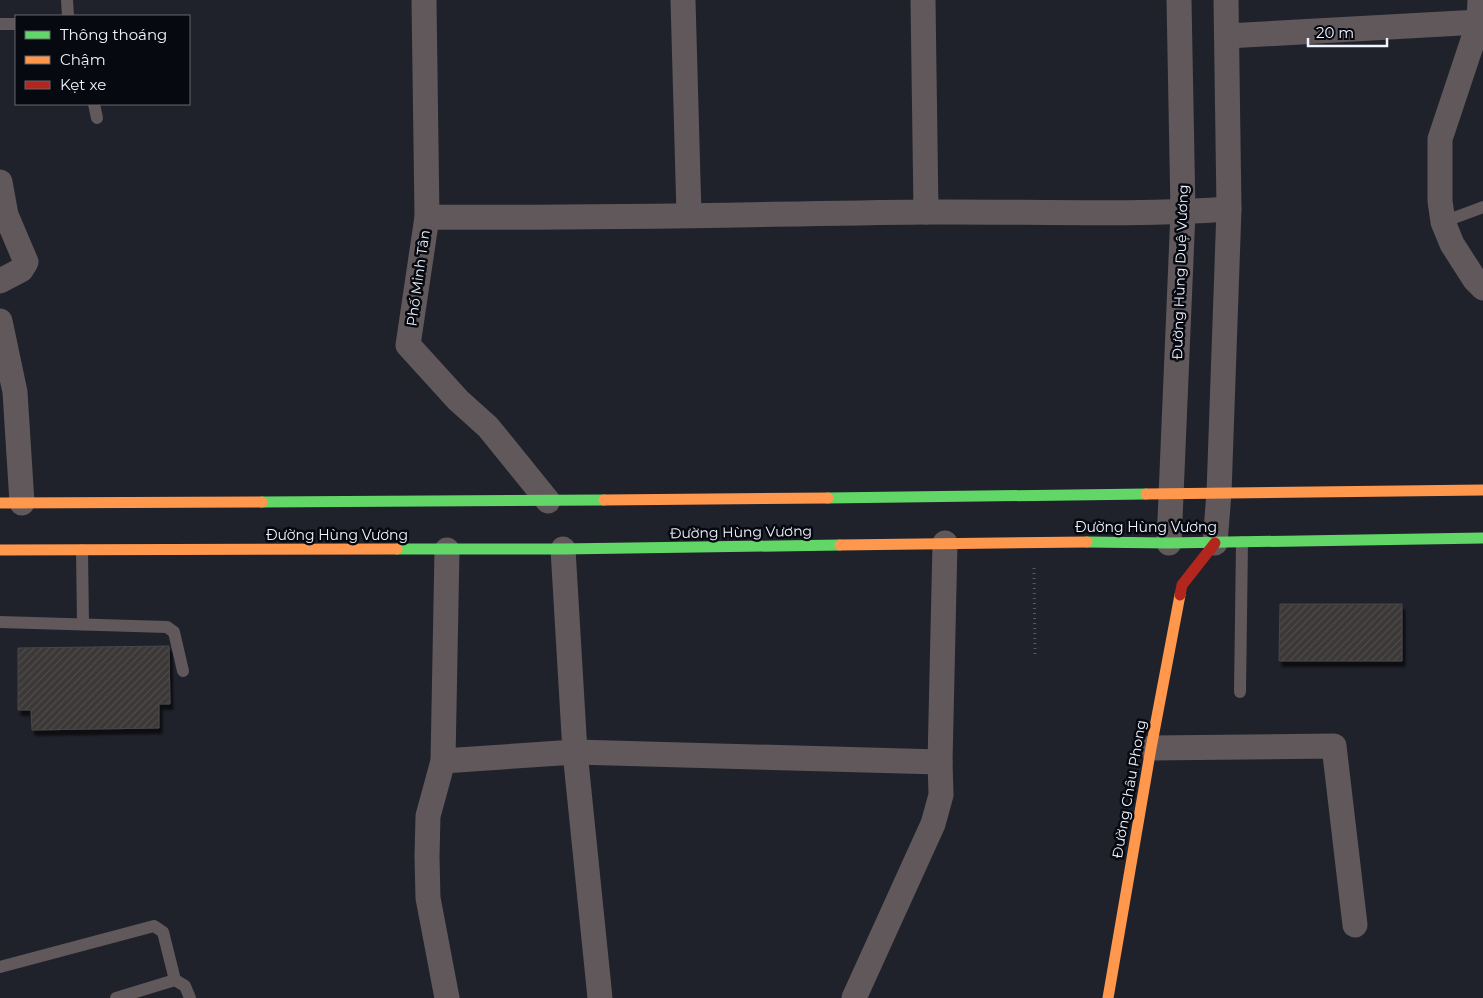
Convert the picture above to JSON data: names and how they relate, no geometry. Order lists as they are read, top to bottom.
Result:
{
  "streets": {
    "main road": ["Đường Hùng Vương", "Đường Châu Phong"],
    "street": ["Đường Hùng Duệ Vương", "Phố Minh Tân"]
  },
  "crossings": [
    ["Đường Hùng Duệ Vương", "Đường Hùng Vương"],
    ["Đường Hùng Vương", "Đường Châu Phong"]
  ],
  "legend": ["Thông thoáng", "Chậm", "Kẹt xe"],
  "scale_bar": "20 m"
}
